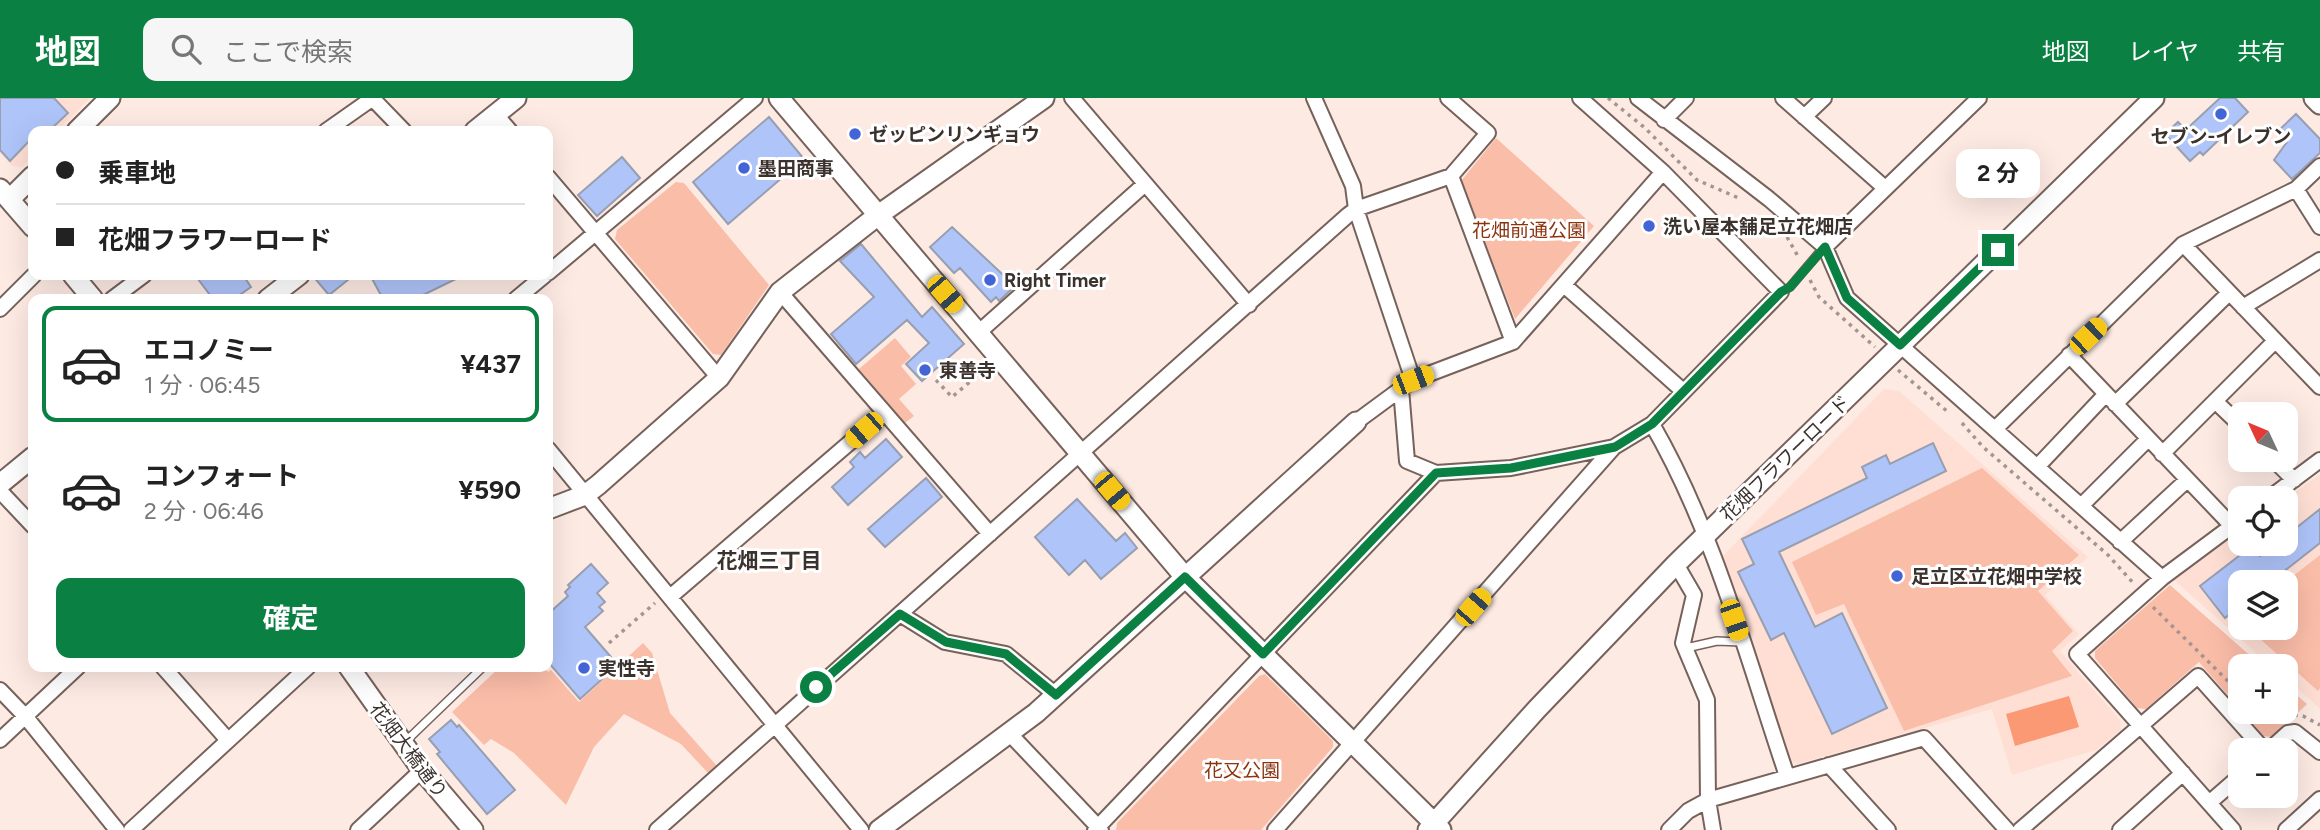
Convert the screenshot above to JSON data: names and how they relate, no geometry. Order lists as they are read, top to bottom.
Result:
{
  "streets": {
    "street": ["花畑フラワーロード", "花畑大橋通り"]
  },
  "districts": ["花畑三丁目"],
  "parks": ["花畑前通公園", "花又公園"],
  "places": [
    "セブン-イレブン",
    "ゼッピンリンギョウ",
    "墨田商事",
    "洗い屋本舗足立花畑店",
    "Right Timer",
    "東善寺",
    "足立区立花畑中学校",
    "実性寺"
  ],
  "north": "top left",
  "page": {
    "header": "地図",
    "search": "ここで検索",
    "nav": ["地図", "レイヤ", "共有"],
    "banner": ["乗車地", "花畑フラワーロード"],
    "bubble": "2 分",
    "list": [
      {
        "name": "エコノミー",
        "note": "1 分 · 06:45",
        "value": "¥437"
      },
      {
        "name": "コンフォート",
        "note": "2 分 · 06:46",
        "value": "¥590"
      }
    ],
    "map_buttons": ["+", "−"],
    "buttons": "確定"
  }
}
